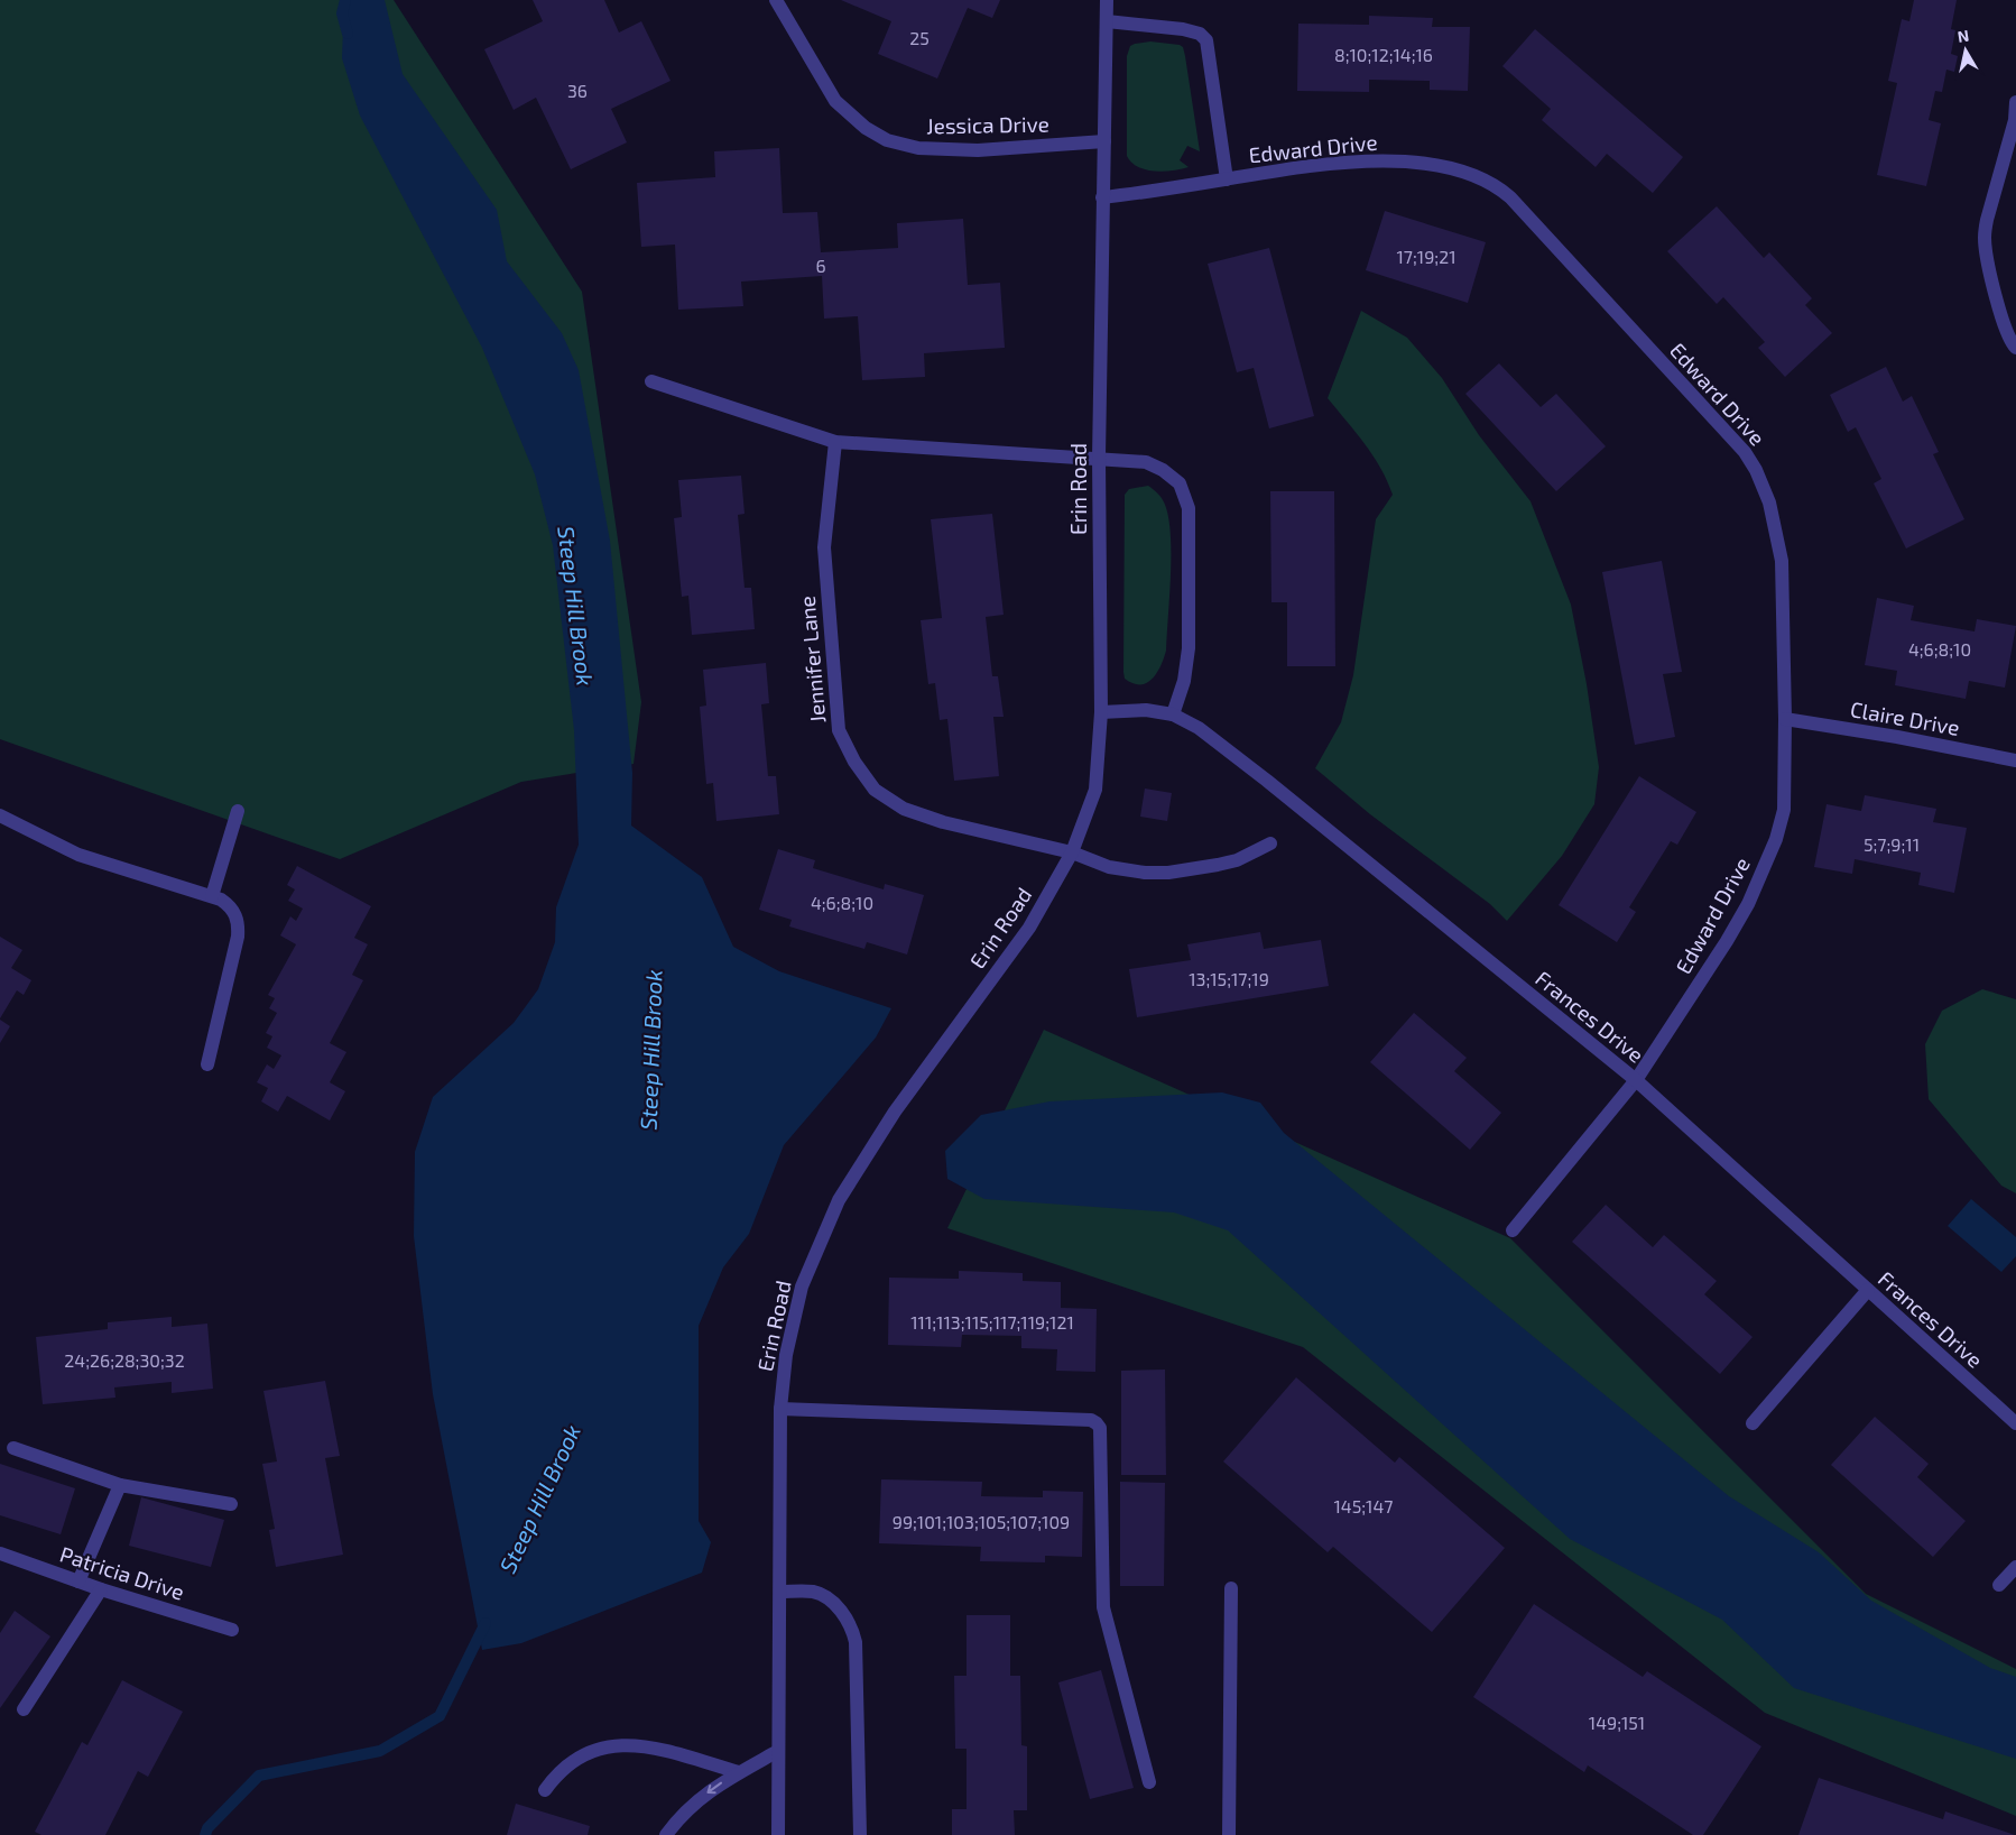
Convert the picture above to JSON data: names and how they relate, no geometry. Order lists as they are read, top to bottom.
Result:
{
  "streets": {
    "street": [
      "Jessica Drive",
      "Edward Drive",
      "Erin Road",
      "Jennifer Lane",
      "Claire Drive",
      "Frances Drive",
      "Patricia Drive"
    ]
  },
  "crossings": [
    ["Jessica Drive", "Erin Road"],
    ["Edward Drive", "Erin Road"],
    ["Edward Drive", "Claire Drive"],
    ["Edward Drive", "Frances Drive"],
    ["Erin Road", "Jennifer Lane"],
    ["Erin Road", "Frances Drive"]
  ],
  "water": ["Steep Hill Brook"],
  "house_numbers": [
    "25",
    "8;10;12;14;16",
    "36",
    "17;19;21",
    "6",
    "4;6;8;10",
    "5;7;9;11",
    "4;6;8;10",
    "13;15;17;19",
    "111;113;115;117;119;121",
    "24;26;28;30;32",
    "145;147",
    "99;101;103;105;107;109",
    "149;151"
  ],
  "north": "top"
}
